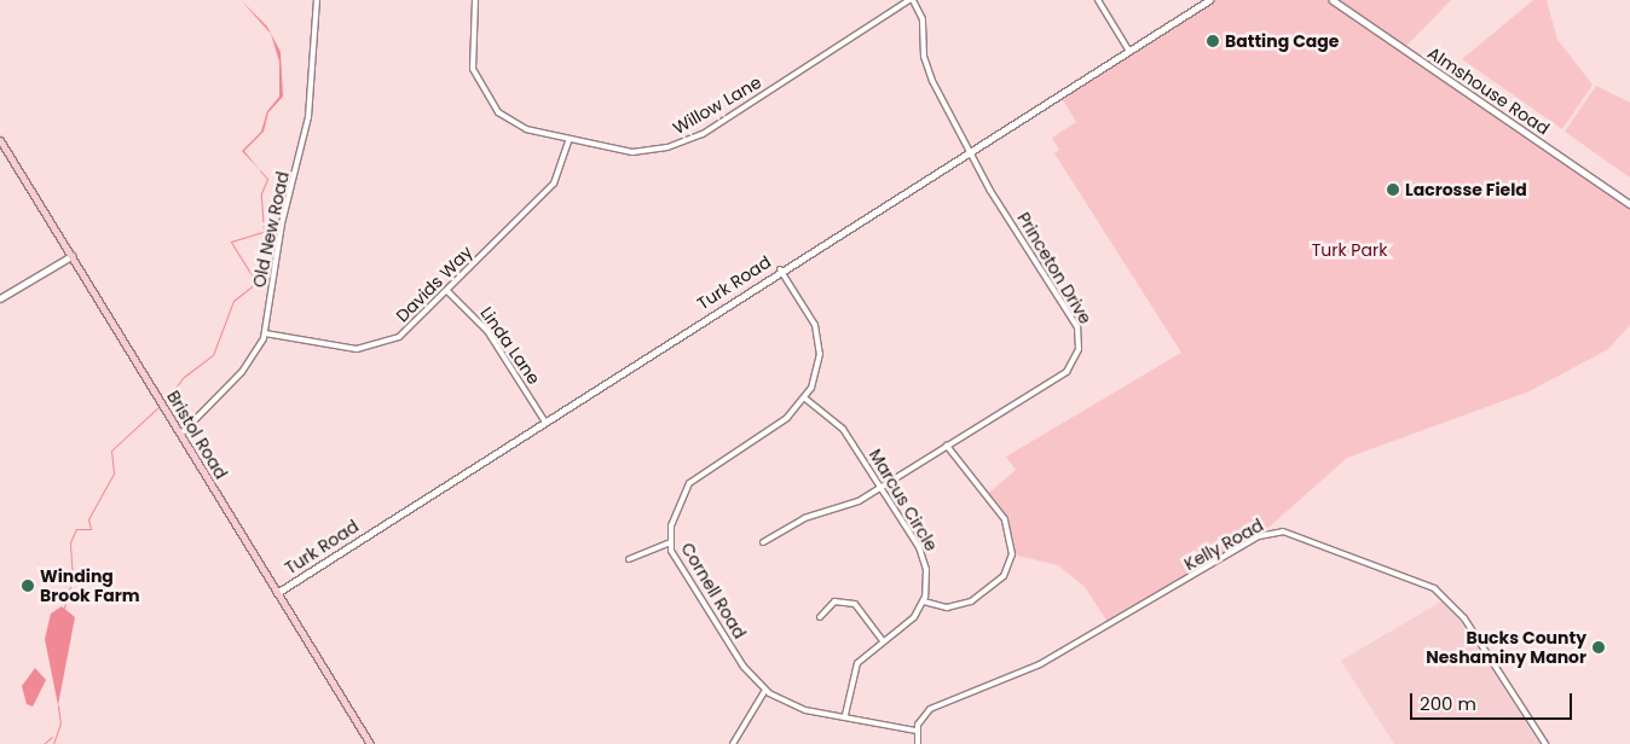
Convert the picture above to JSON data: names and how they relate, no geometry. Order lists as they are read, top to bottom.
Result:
{
  "streets": {
    "main road": ["Bristol Road"],
    "street": [
      "Almshouse Road",
      "Willow Lane",
      "Old New Road",
      "Princeton Drive",
      "Turk Road",
      "Davids Way",
      "Linda Lane",
      "Marcus Circle",
      "Kelly Road",
      "Cornell Road"
    ]
  },
  "crossings": [
    ["Willow Lane", "Davids Way"],
    ["Old New Road", "Davids Way"],
    ["Old New Road", "Bristol Road"],
    ["Princeton Drive", "Turk Road"],
    ["Princeton Drive", "Marcus Circle"],
    ["Turk Road", "Linda Lane"],
    ["Turk Road", "Bristol Road"],
    ["Turk Road", "Cornell Road"],
    ["Davids Way", "Linda Lane"],
    ["Marcus Circle", "Cornell Road"],
    ["Kelly Road", "Cornell Road"]
  ],
  "parks": ["Turk Park"],
  "places": [
    "Batting Cage",
    "Lacrosse Field",
    "Winding Brook Farm",
    "Bucks County Neshaminy Manor"
  ],
  "scale_bar": "200 m"
}
